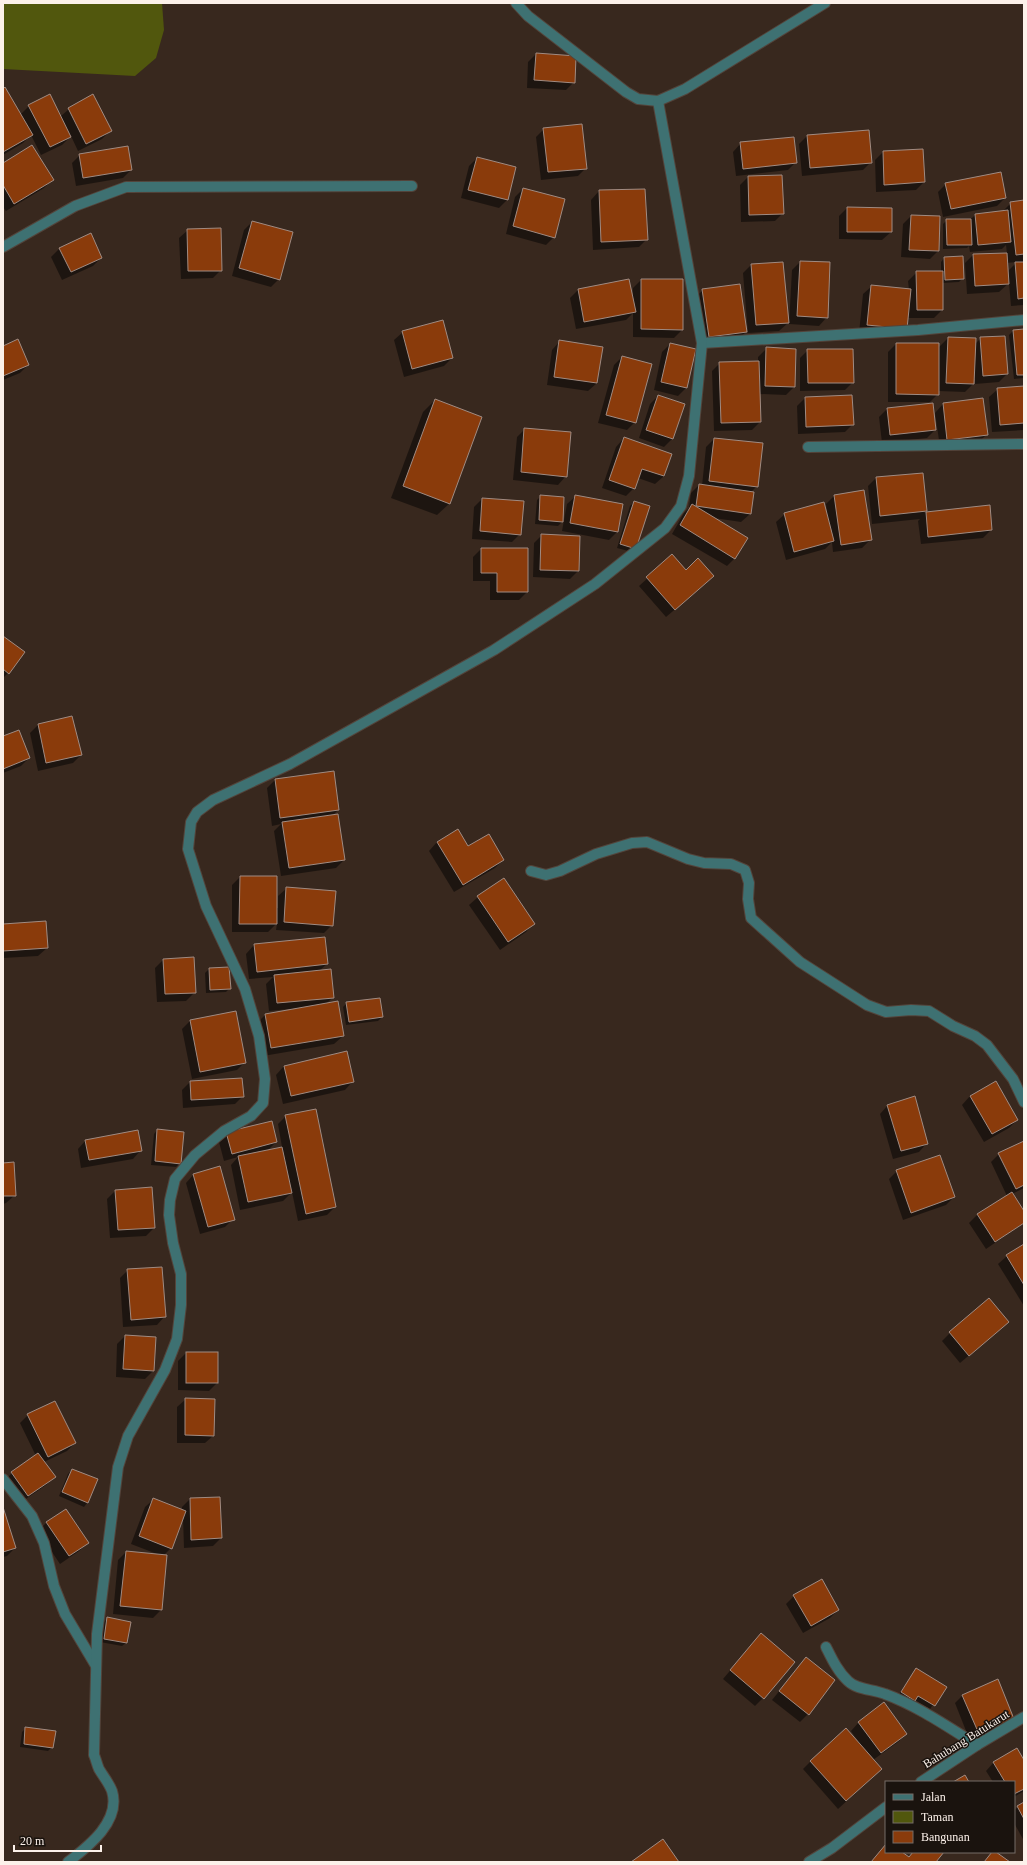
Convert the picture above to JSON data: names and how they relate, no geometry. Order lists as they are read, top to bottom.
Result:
{
  "streets": {
    "street": ["Bahubang Batukarut"]
  },
  "legend": ["Jalan", "Taman", "Bangunan"],
  "scale_bar": "20 m"
}
